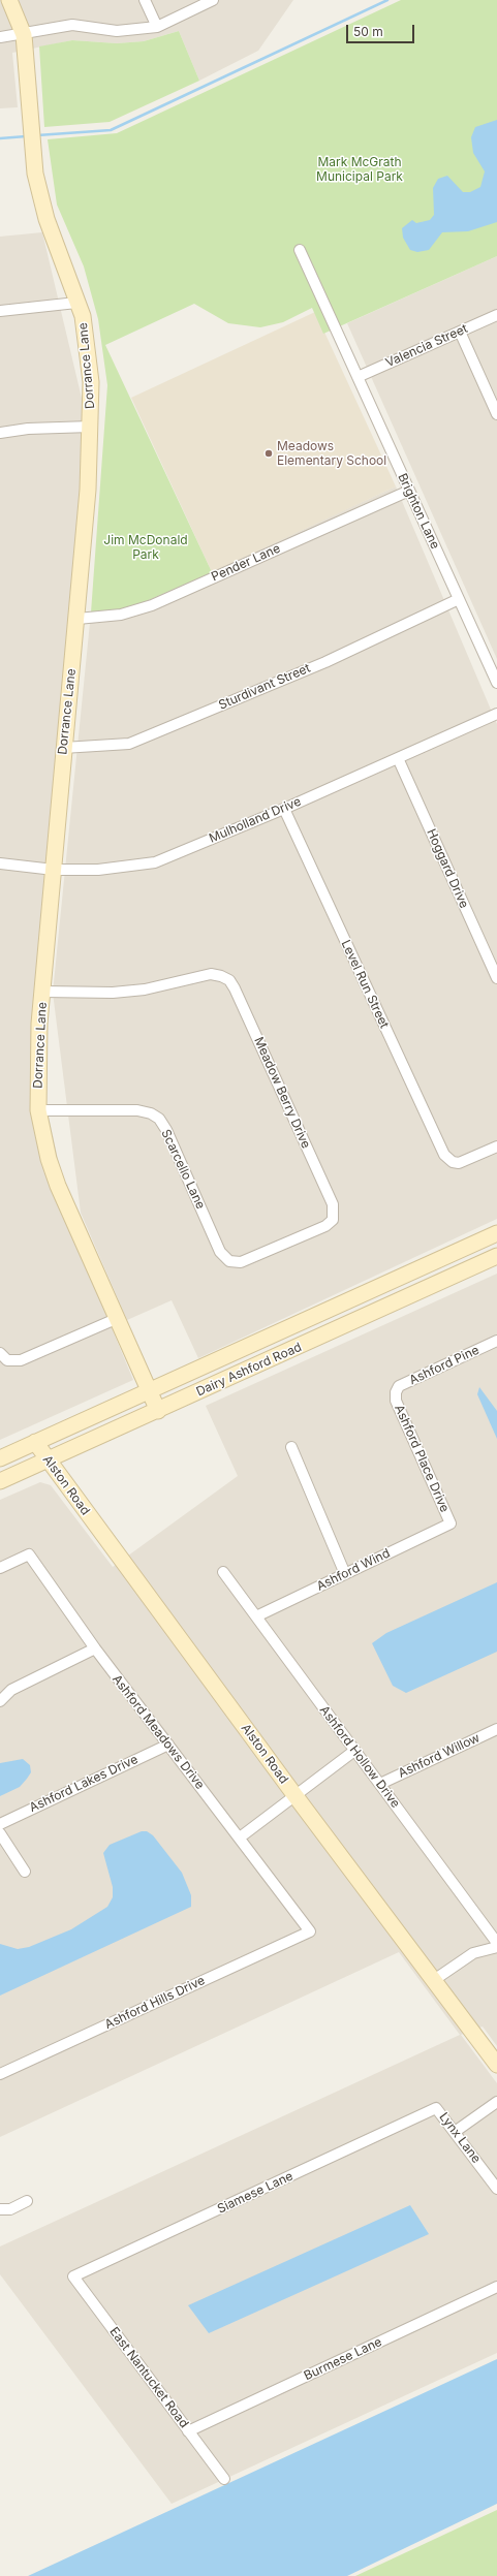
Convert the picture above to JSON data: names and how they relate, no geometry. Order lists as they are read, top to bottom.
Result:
{
  "streets": {
    "street": [
      "Valencia Street",
      "Dorrance Lane",
      "Brighton Lane",
      "Pender Lane",
      "Sturdivant Street",
      "Mulholland Drive",
      "Hoggard Drive",
      "Level Run Street",
      "Meadow Berry Drive",
      "Scarcello Lane",
      "Ashford Pine",
      "Dairy Ashford Road",
      "Ashford Place Drive",
      "Alston Road",
      "Ashford Wind",
      "Ashford Meadows Drive",
      "Ashford Willow",
      "Ashford Hollow Drive",
      "Ashford Lakes Drive",
      "Ashford Hills Drive",
      "Lynx Lane",
      "Siamese Lane",
      "Burmese Lane",
      "East Nantucket Road"
    ]
  },
  "crossings": [
    ["Valencia Street", "Brighton Lane"],
    ["Dorrance Lane", "Pender Lane"],
    ["Dorrance Lane", "Sturdivant Street"],
    ["Dorrance Lane", "Mulholland Drive"],
    ["Dorrance Lane", "Meadow Berry Drive"],
    ["Dorrance Lane", "Scarcello Lane"],
    ["Dorrance Lane", "Dairy Ashford Road"],
    ["Brighton Lane", "Pender Lane"],
    ["Brighton Lane", "Sturdivant Street"],
    ["Mulholland Drive", "Hoggard Drive"],
    ["Mulholland Drive", "Level Run Street"],
    ["Meadow Berry Drive", "Scarcello Lane"],
    ["Ashford Pine", "Ashford Place Drive"],
    ["Dairy Ashford Road", "Alston Road"],
    ["Ashford Place Drive", "Ashford Wind"],
    ["Ashford Wind", "Ashford Hollow Drive"],
    ["Ashford Meadows Drive", "Ashford Lakes Drive"],
    ["Ashford Meadows Drive", "Ashford Hills Drive"],
    ["Ashford Willow", "Ashford Hollow Drive"],
    ["Lynx Lane", "Siamese Lane"],
    ["Siamese Lane", "East Nantucket Road"],
    ["Burmese Lane", "East Nantucket Road"]
  ],
  "parks": ["Mark McGrath Municipal Park", "Jim McDonald Park"],
  "places": ["Meadows Elementary School"],
  "scale_bar": "50 m"
}
